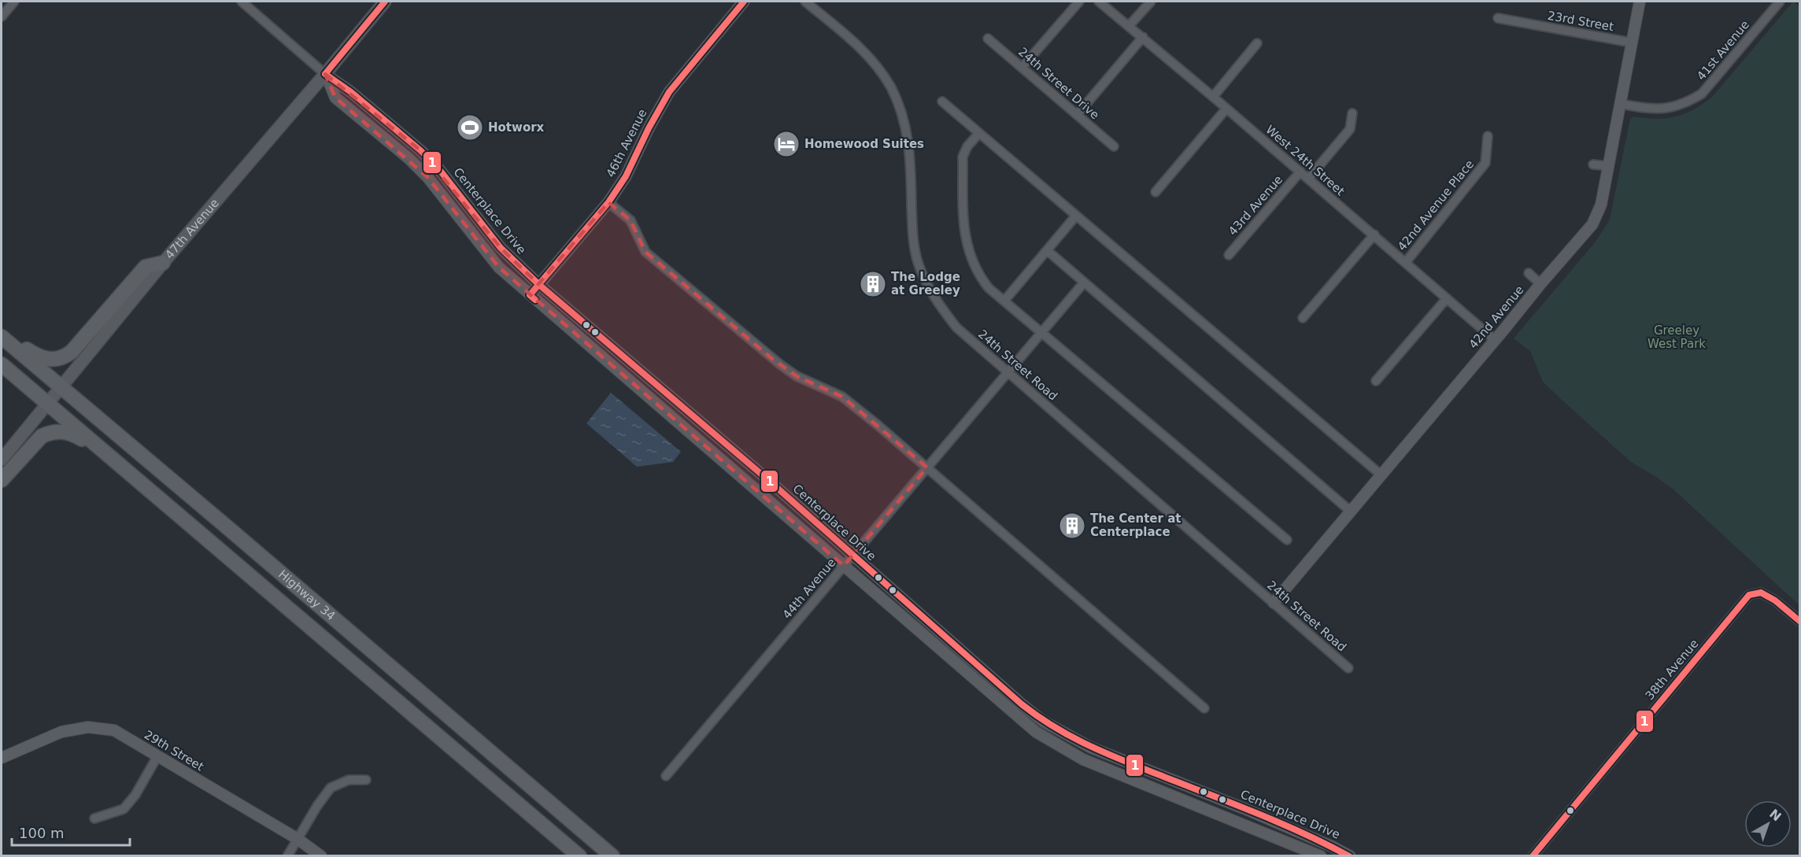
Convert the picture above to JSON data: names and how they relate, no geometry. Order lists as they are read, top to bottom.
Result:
{
  "streets": {
    "highway": ["Highway 34"],
    "main road": ["47th Avenue"],
    "street": [
      "23rd Street",
      "41st Avenue",
      "24th Street Drive",
      "46th Avenue",
      "West 24th Street",
      "43rd Avenue",
      "42nd Avenue Place",
      "Centerplace Drive",
      "42nd Avenue",
      "24th Street Road",
      "44th Avenue",
      "38th Avenue",
      "29th Street"
    ]
  },
  "crossings": [
    ["23rd Street", "42nd Avenue"],
    ["41st Avenue", "42nd Avenue"],
    ["46th Avenue", "Centerplace Drive"],
    ["West 24th Street", "43rd Avenue"],
    ["West 24th Street", "42nd Avenue Place"],
    ["West 24th Street", "42nd Avenue"],
    ["Centerplace Drive", "47th Avenue"],
    ["Centerplace Drive", "44th Avenue"],
    ["47th Avenue", "Highway 34"],
    ["42nd Avenue", "24th Street Road"],
    ["24th Street Road", "44th Avenue"]
  ],
  "parks": ["Greeley West Park"],
  "places": {
    "sports": ["Hotworx"],
    "hotel": ["Homewood Suites"],
    "building": ["The Lodge at Greeley", "The Center at Centerplace"]
  },
  "lines": ["transit line 1"],
  "scale_bar": "100 m",
  "north": "top right"
}
